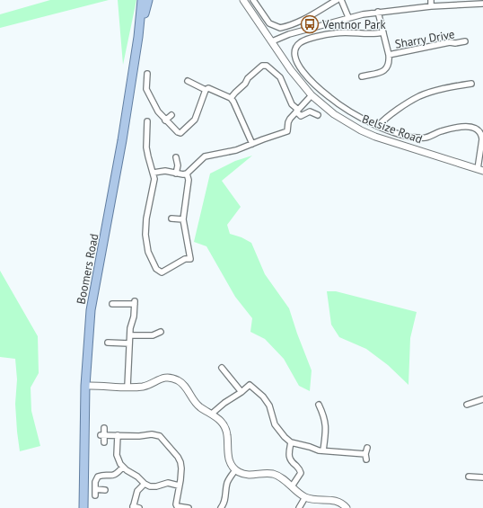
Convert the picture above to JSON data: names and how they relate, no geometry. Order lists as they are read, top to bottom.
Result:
{
  "streets": {
    "main road": ["Boomers Road"],
    "street": ["Sharry Drive", "Belsize Road"]
  },
  "places": {
    "bus stop": ["Ventnor Park"]
  }
}
